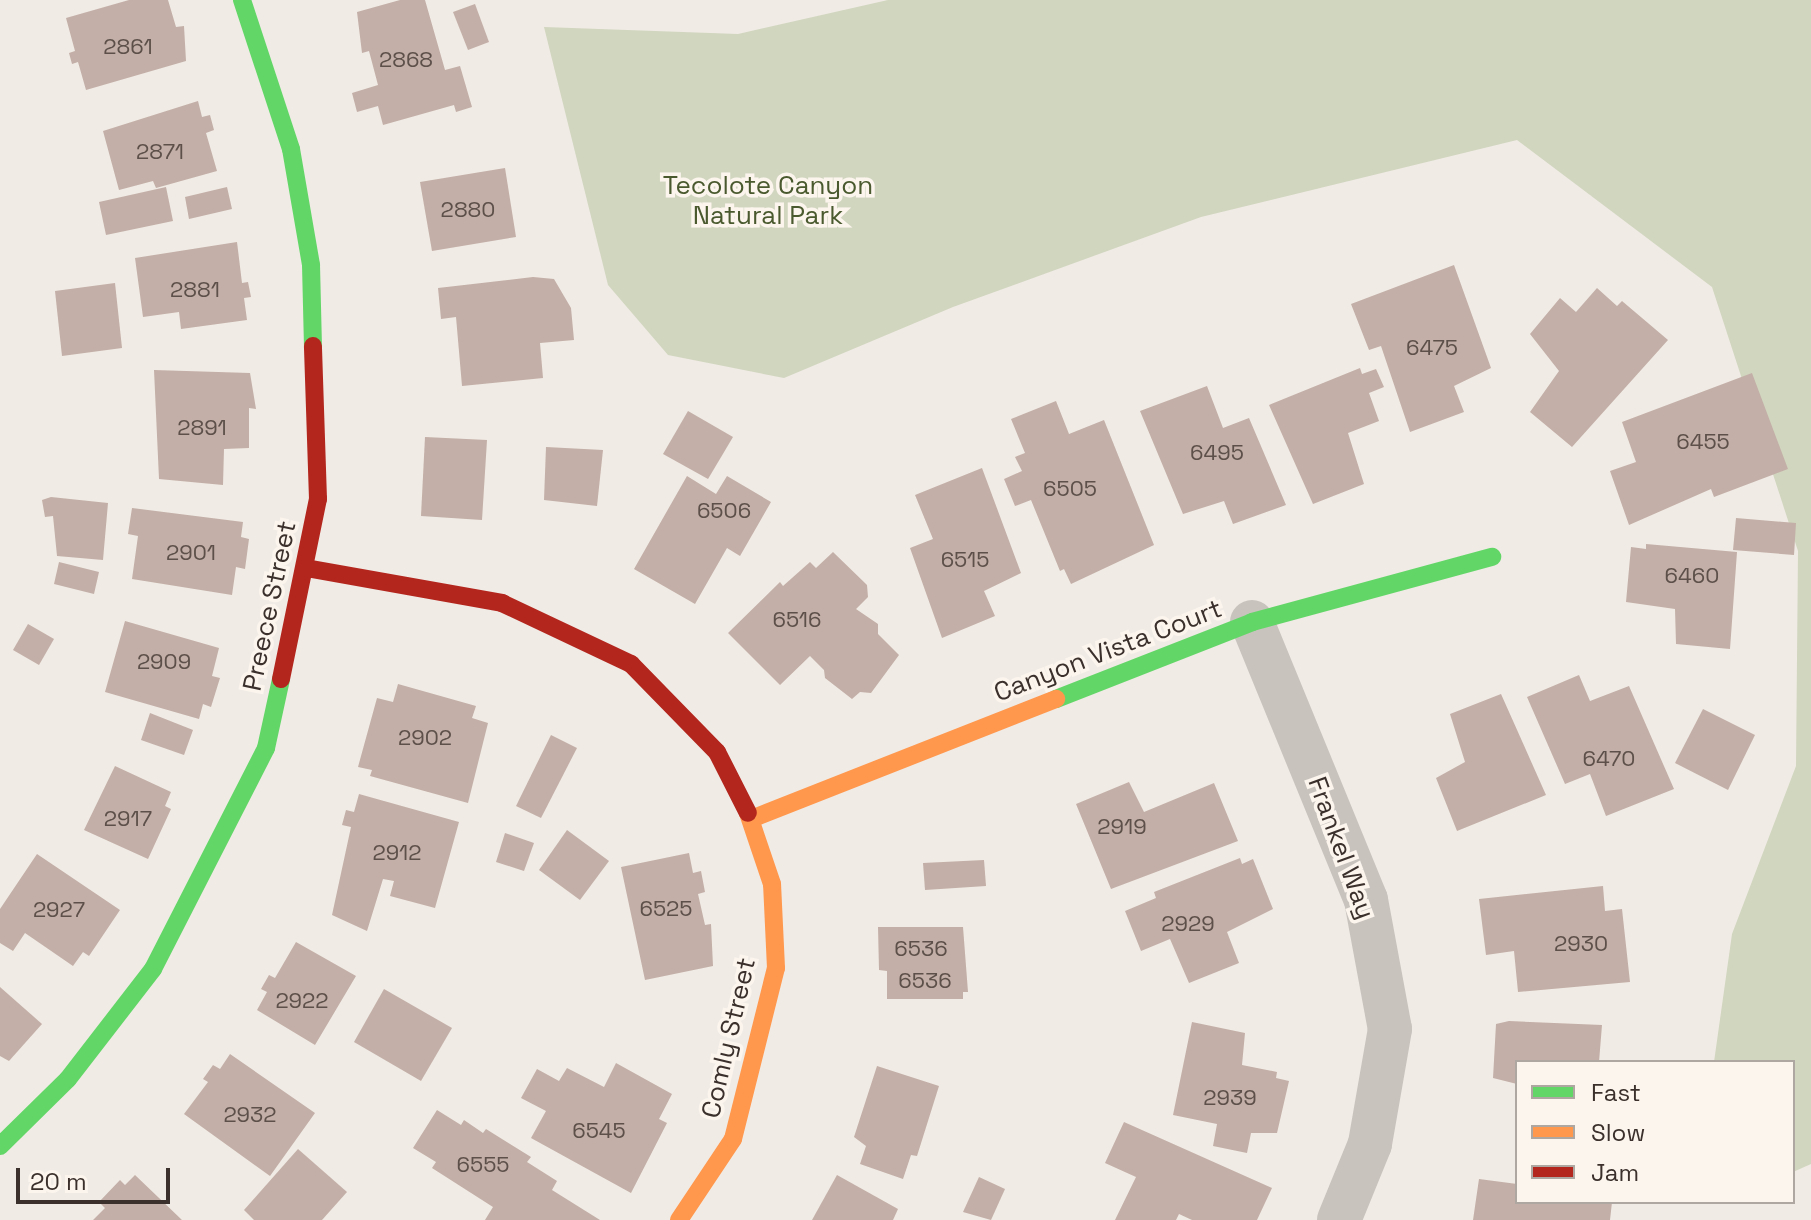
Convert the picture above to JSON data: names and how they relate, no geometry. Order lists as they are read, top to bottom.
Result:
{
  "streets": {
    "street": [
      "Preece Street",
      "Canyon Vista Court",
      "Frankel Way",
      "Comly Street"
    ]
  },
  "crossings": [
    ["Preece Street", "Comly Street"],
    ["Canyon Vista Court", "Frankel Way"],
    ["Canyon Vista Court", "Comly Street"]
  ],
  "parks": ["Tecolote Canyon Natural Park"],
  "house_numbers": [
    "2861",
    "2868",
    "2871",
    "2880",
    "2881",
    "6475",
    "2891",
    "6455",
    "6495",
    "6505",
    "6506",
    "2901",
    "6515",
    "6460",
    "6516",
    "2909",
    "2902",
    "6470",
    "2917",
    "2919",
    "2912",
    "6525",
    "2927",
    "2929",
    "2930",
    "6536",
    "6536",
    "2922",
    "2939",
    "2932",
    "6545",
    "6555"
  ],
  "legend": ["Fast", "Slow", "Jam"],
  "scale_bar": "20 m"
}
